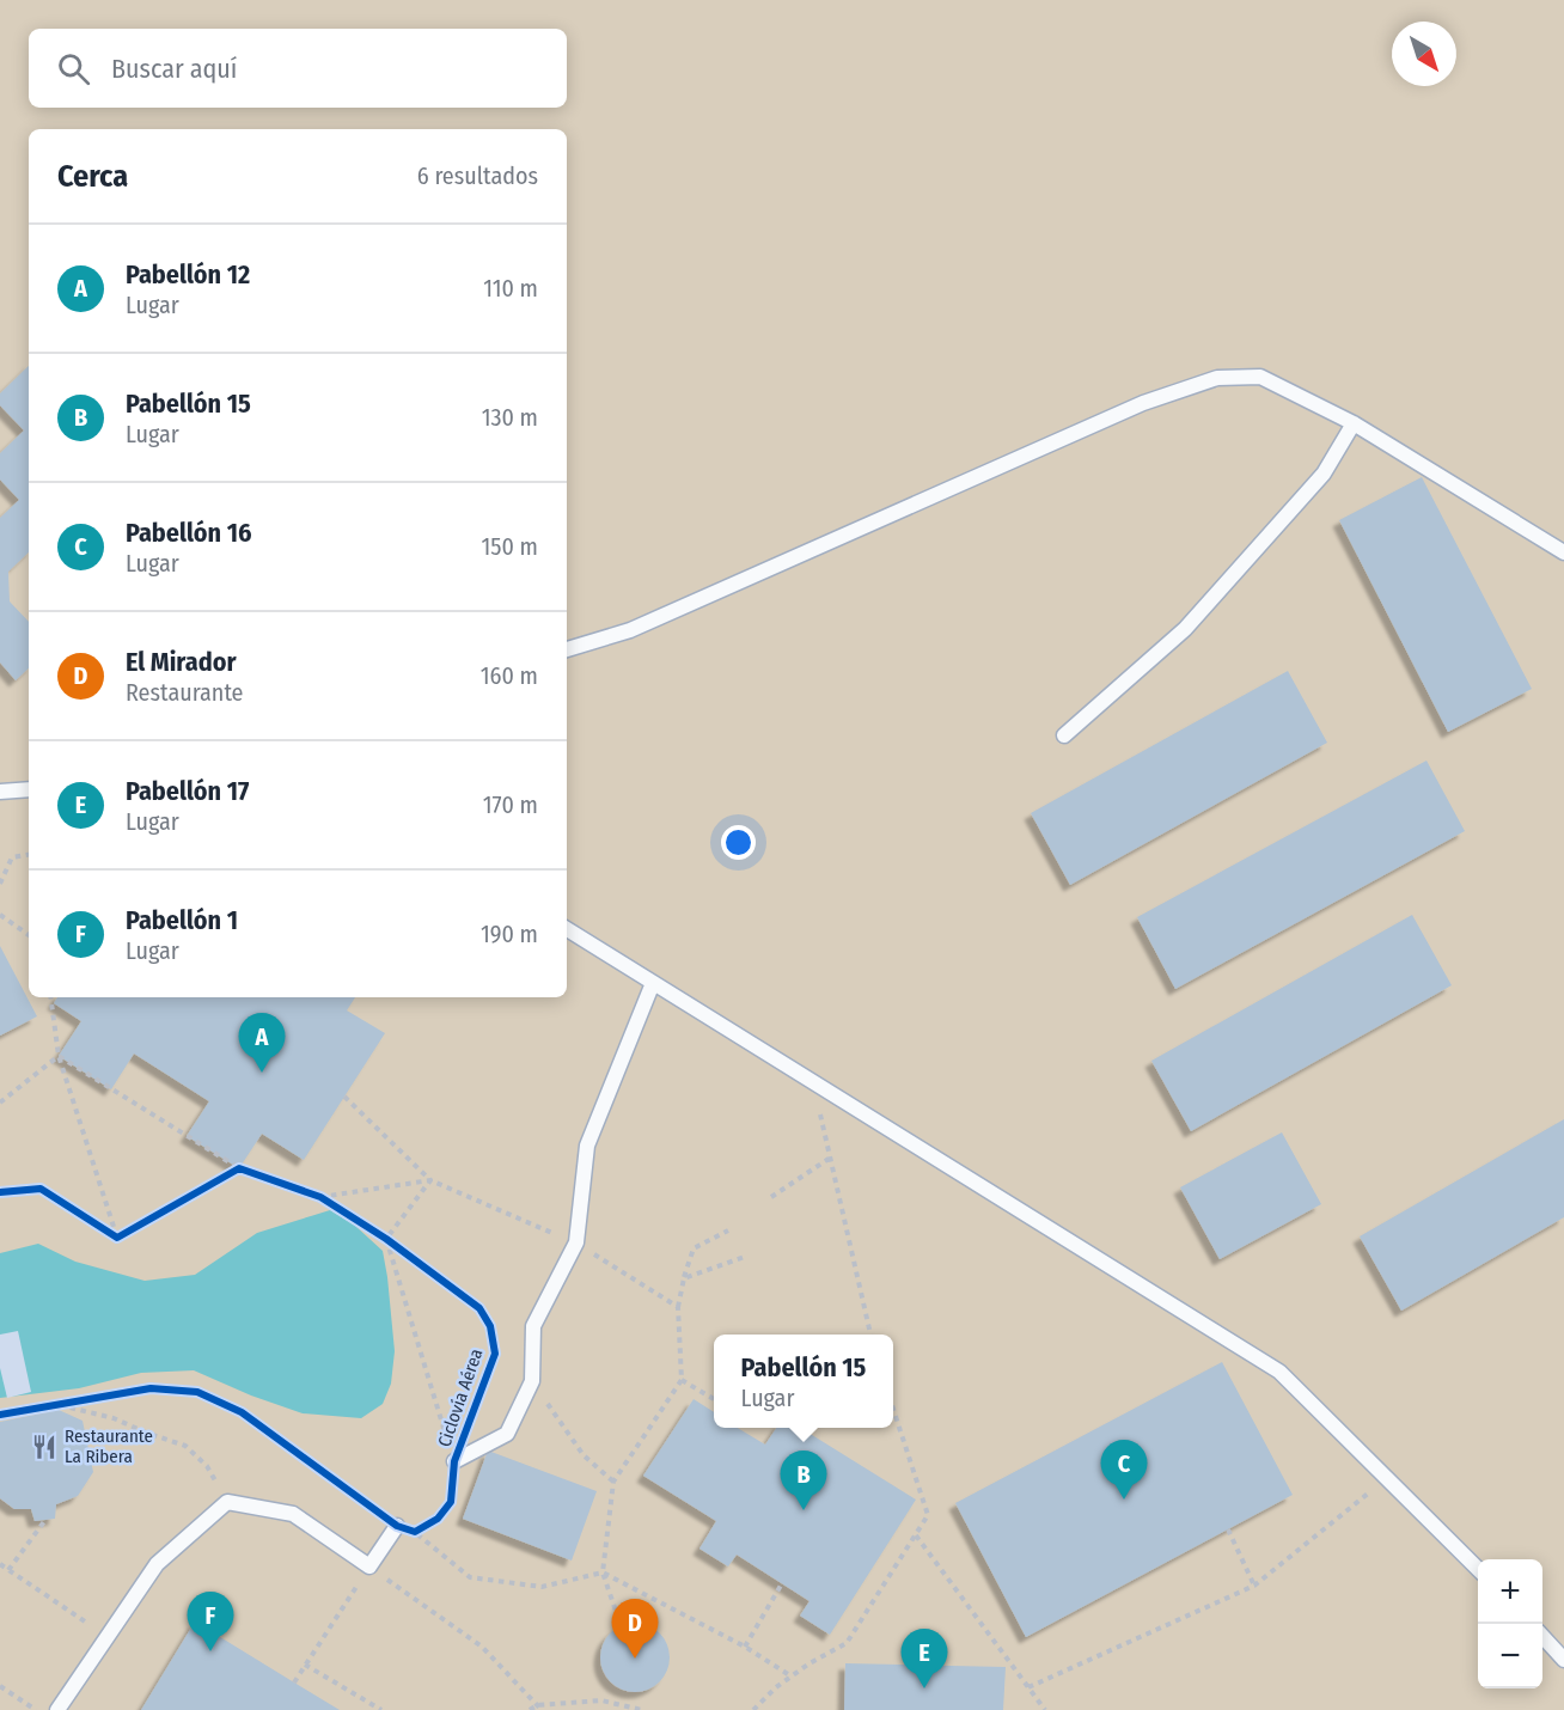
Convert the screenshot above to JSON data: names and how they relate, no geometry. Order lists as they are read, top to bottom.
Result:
{
  "streets": {
    "cycle path": ["Ciclovía Aérea"]
  },
  "places": {
    "restaurant": ["Restaurante La Ribera"]
  },
  "north": "bottom right",
  "page": {
    "search": "Buscar aquí",
    "heading": ["Cerca", "6 resultados"],
    "list": [
      {
        "mark": "A",
        "name": "Pabellón 12",
        "note": "Lugar",
        "value": "110 m"
      },
      {
        "mark": "B",
        "name": "Pabellón 15",
        "note": "Lugar",
        "value": "130 m"
      },
      {
        "mark": "C",
        "name": "Pabellón 16",
        "note": "Lugar",
        "value": "150 m"
      },
      {
        "mark": "D",
        "name": "El Mirador",
        "note": "Restaurante",
        "value": "160 m"
      },
      {
        "mark": "E",
        "name": "Pabellón 17",
        "note": "Lugar",
        "value": "170 m"
      },
      {
        "mark": "F",
        "name": "Pabellón 1",
        "note": "Lugar",
        "value": "190 m"
      }
    ],
    "pins": [
      "A",
      "C",
      "B",
      "F",
      "D",
      "E"
    ],
    "popup": ["Pabellón 15", "Lugar"],
    "map_buttons": ["+", "−"]
  }
}
